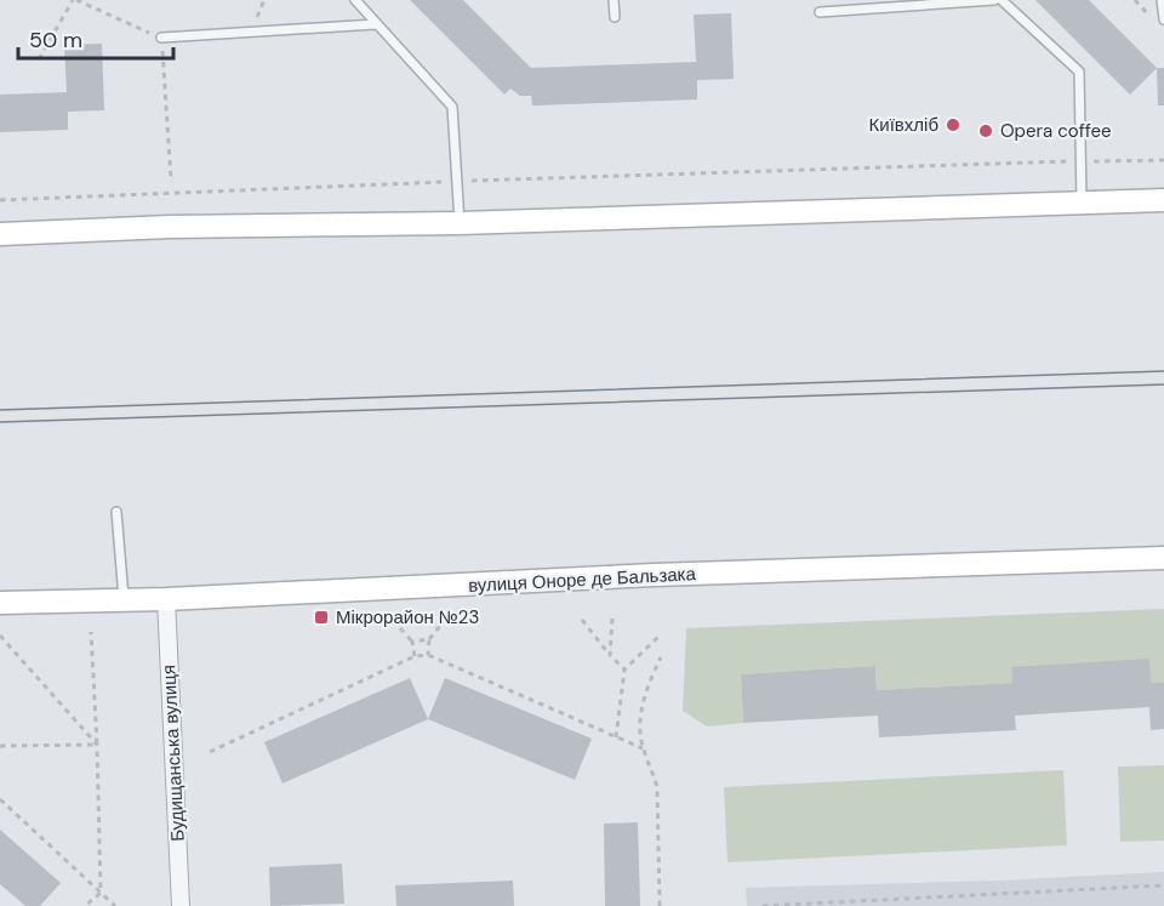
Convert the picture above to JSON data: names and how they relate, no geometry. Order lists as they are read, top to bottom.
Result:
{
  "streets": {
    "street": ["вулиця Оноре де Бальзака", "Будищанська вулиця"]
  },
  "crossings": [
    ["вулиця Оноре де Бальзака", "Будищанська вулиця"]
  ],
  "places": {
    "other": ["Київхліб", "Opera coffee"],
    "transit": ["Мікрорайон №23"]
  },
  "scale_bar": "50 m"
}
